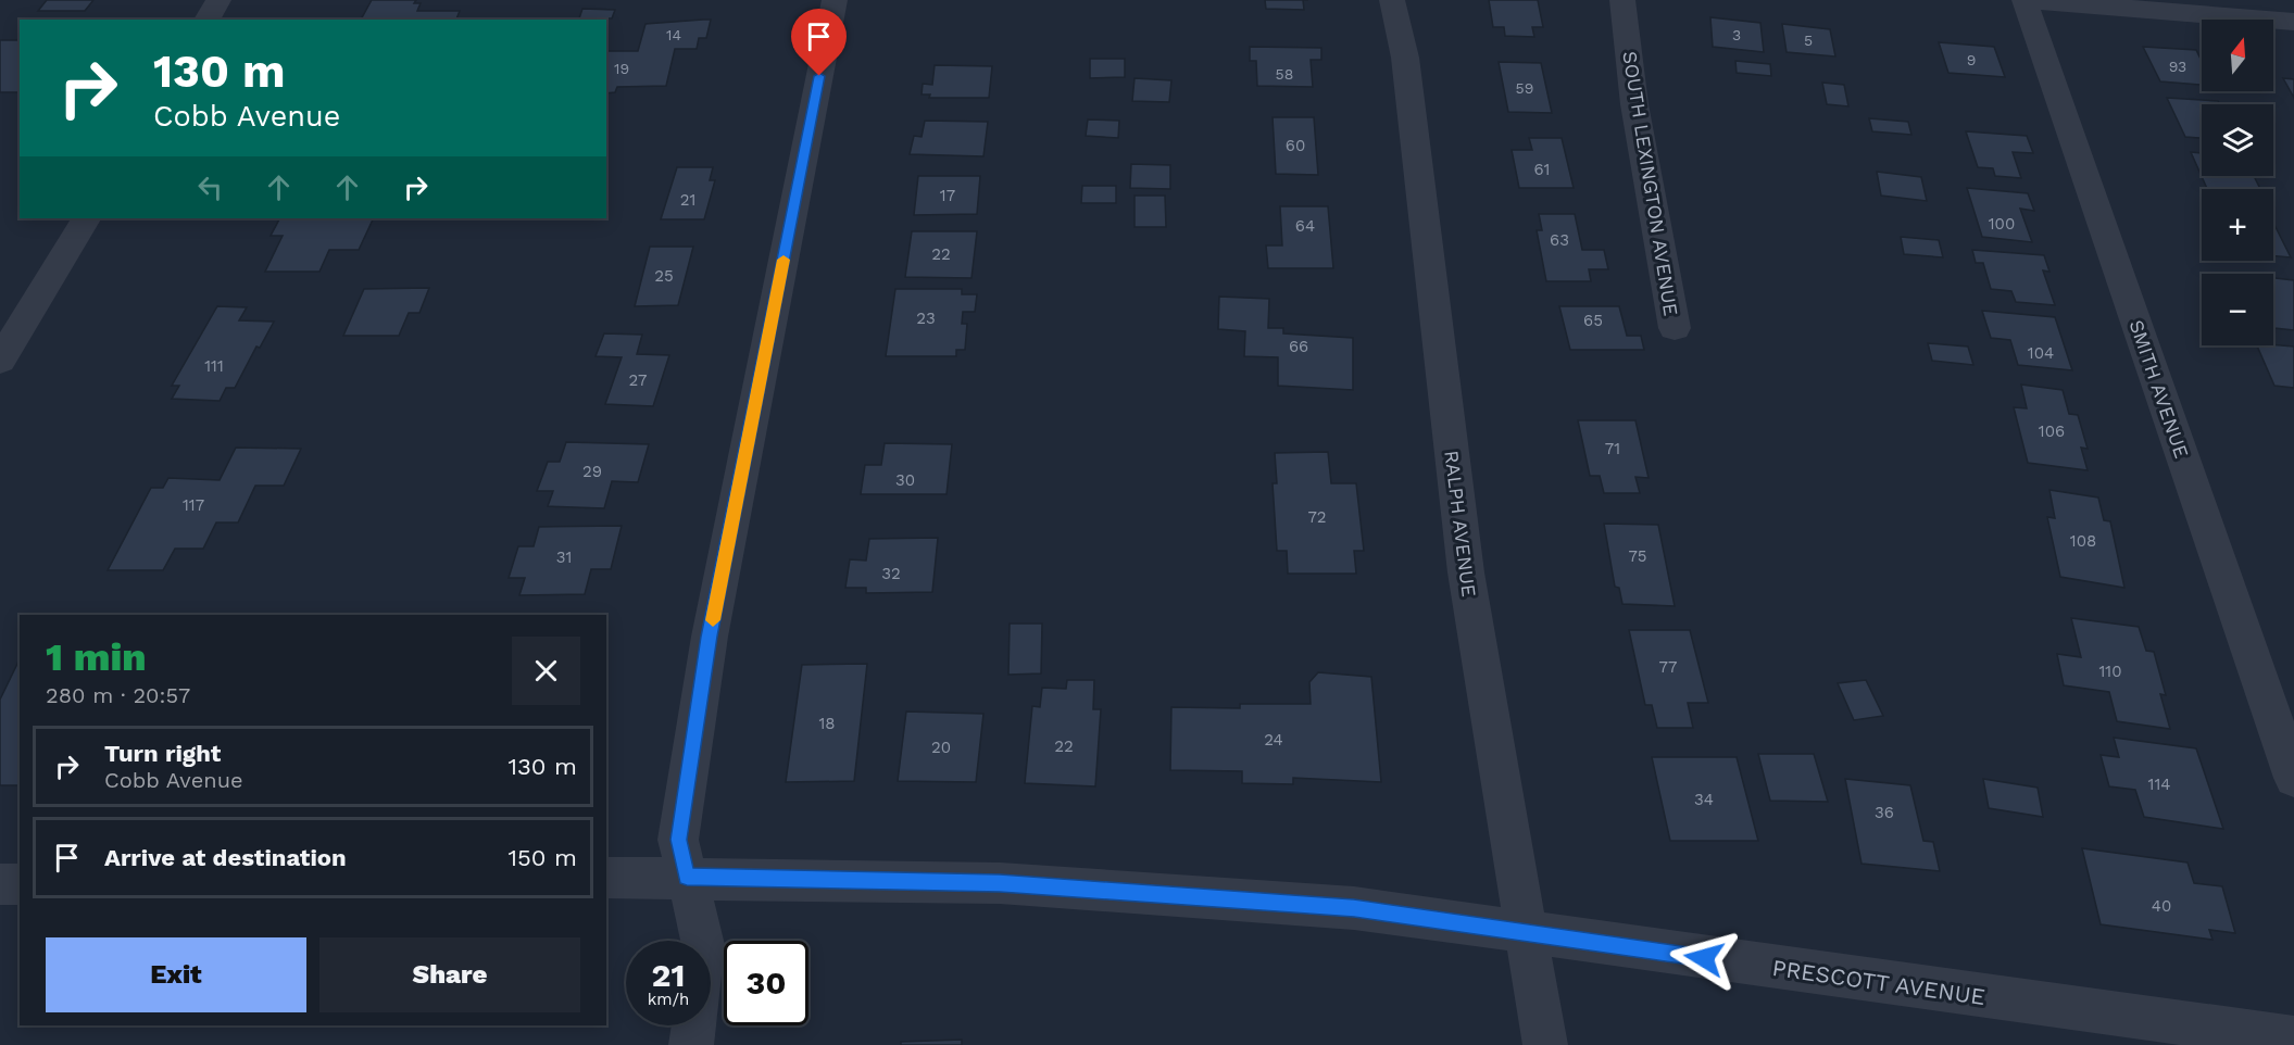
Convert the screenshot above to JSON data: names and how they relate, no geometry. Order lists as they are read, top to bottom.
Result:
{
  "streets": {
    "street": [
      "SOUTH LEXINGTON AVENUE",
      "SMITH AVENUE",
      "RALPH AVENUE",
      "PRESCOTT AVENUE"
    ]
  },
  "crossings": [
    ["RALPH AVENUE", "PRESCOTT AVENUE"]
  ],
  "house_numbers": [
    "14",
    "3",
    "5",
    "9",
    "93",
    "19",
    "58",
    "59",
    "60",
    "61",
    "17",
    "21",
    "100",
    "64",
    "63",
    "22",
    "25",
    "23",
    "65",
    "66",
    "104",
    "111",
    "27",
    "106",
    "71",
    "29",
    "30",
    "117",
    "72",
    "108",
    "75",
    "31",
    "32",
    "77",
    "110",
    "18",
    "24",
    "22",
    "20",
    "114",
    "34",
    "36",
    "40"
  ],
  "north": "top",
  "page": {
    "map_buttons": ["+", "−"],
    "turn": ["130 m", "Cobb Avenue"],
    "heading": ["1 min", "280 m · 20:57"],
    "list": [
      {
        "name": "Turn right",
        "note": "Cobb Avenue",
        "value": "130 m"
      },
      {
        "name": "Arrive at destination",
        "value": "150 m"
      }
    ],
    "buttons": ["Exit", "Share"],
    "speed": "21 km/h",
    "limit": "30"
  }
}
